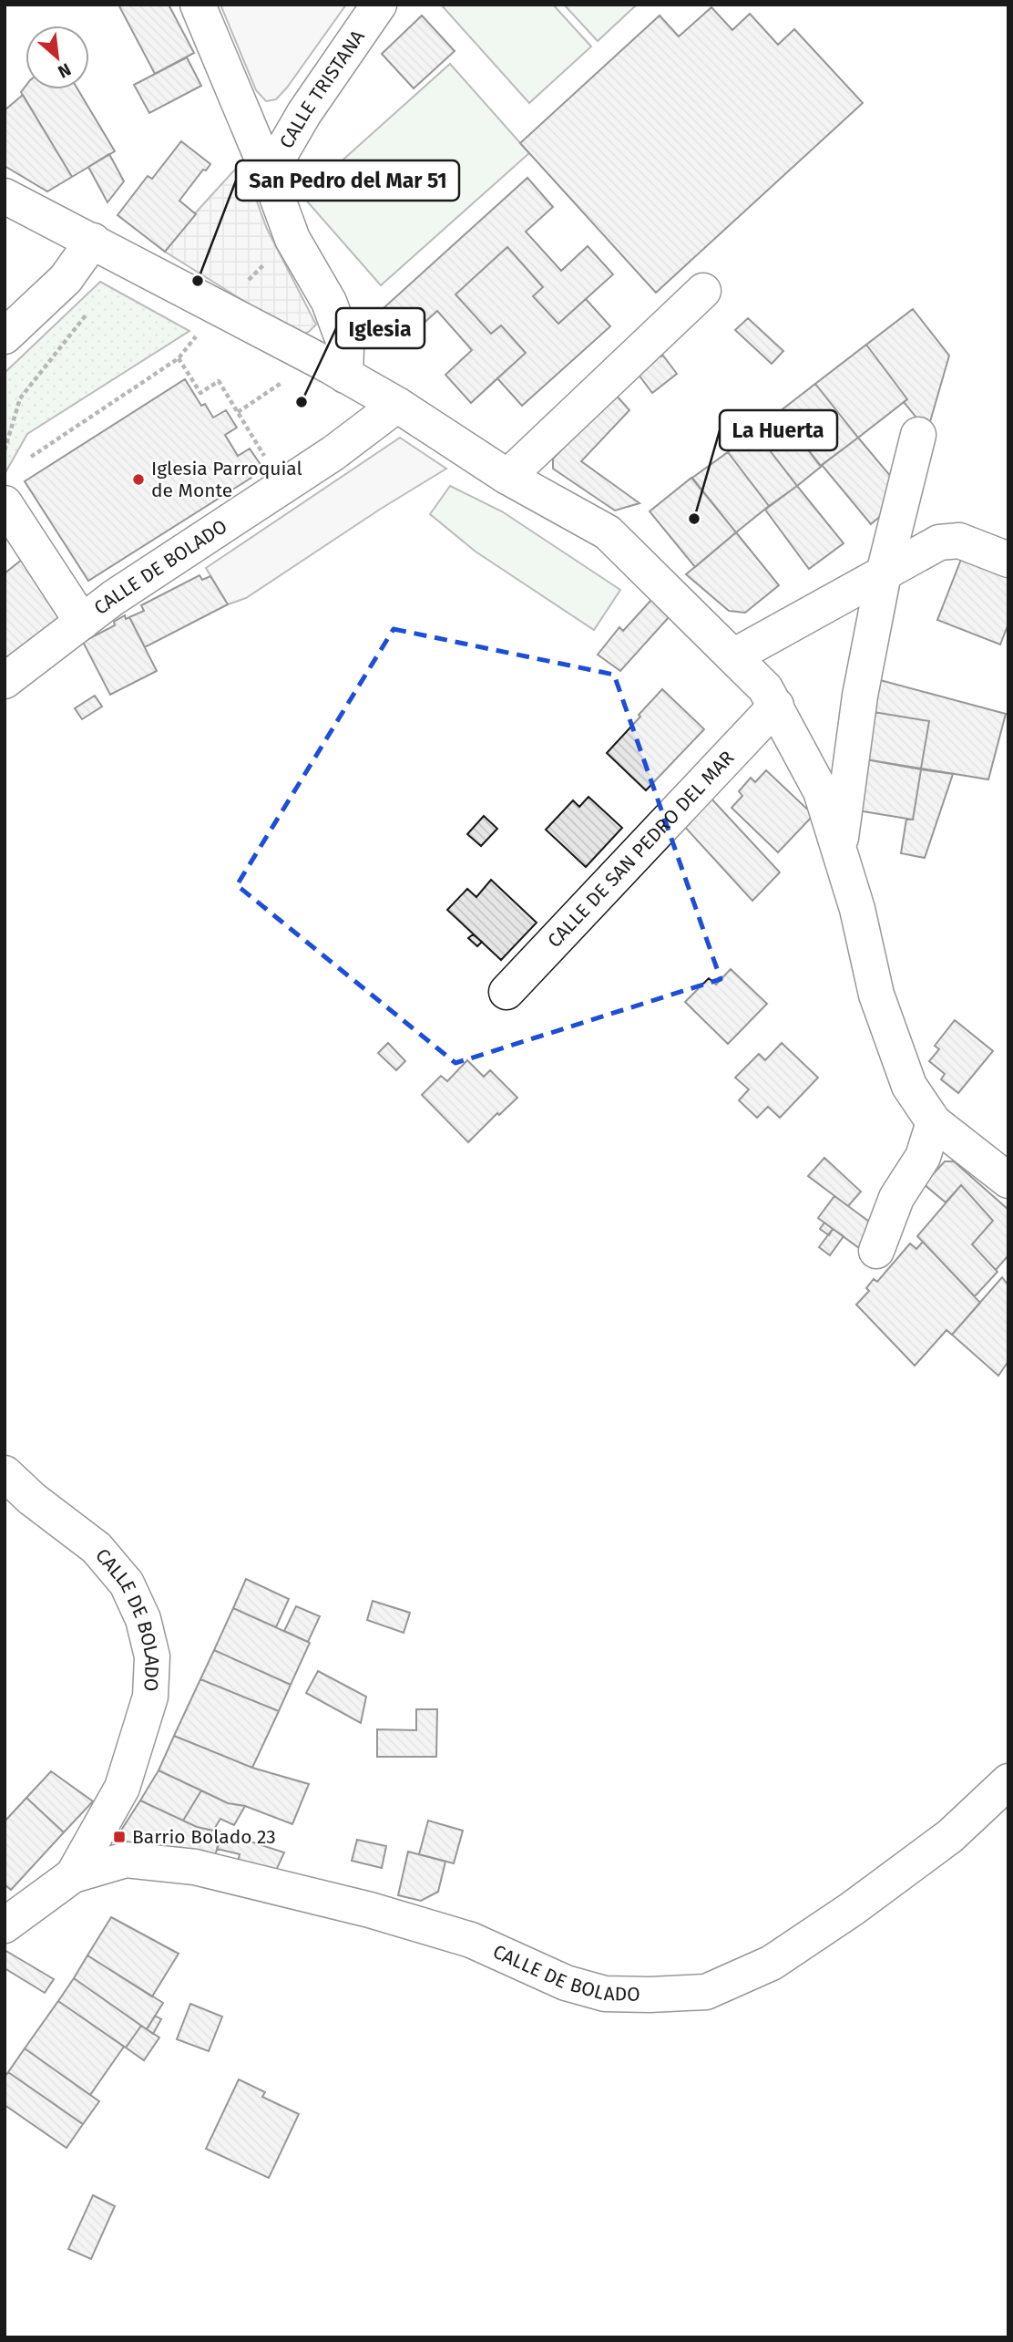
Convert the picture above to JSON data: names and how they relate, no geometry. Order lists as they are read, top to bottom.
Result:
{
  "streets": {
    "street": ["CALLE TRISTANA", "CALLE DE BOLADO", "CALLE DE SAN PEDRO DEL MAR"]
  },
  "places": {
    "other": [
      "San Pedro del Mar 51",
      "Iglesia",
      "Iglesia Parroquial de Monte",
      "La Huerta"
    ],
    "transit": ["Barrio Bolado 23"]
  },
  "north": "bottom right"
}
